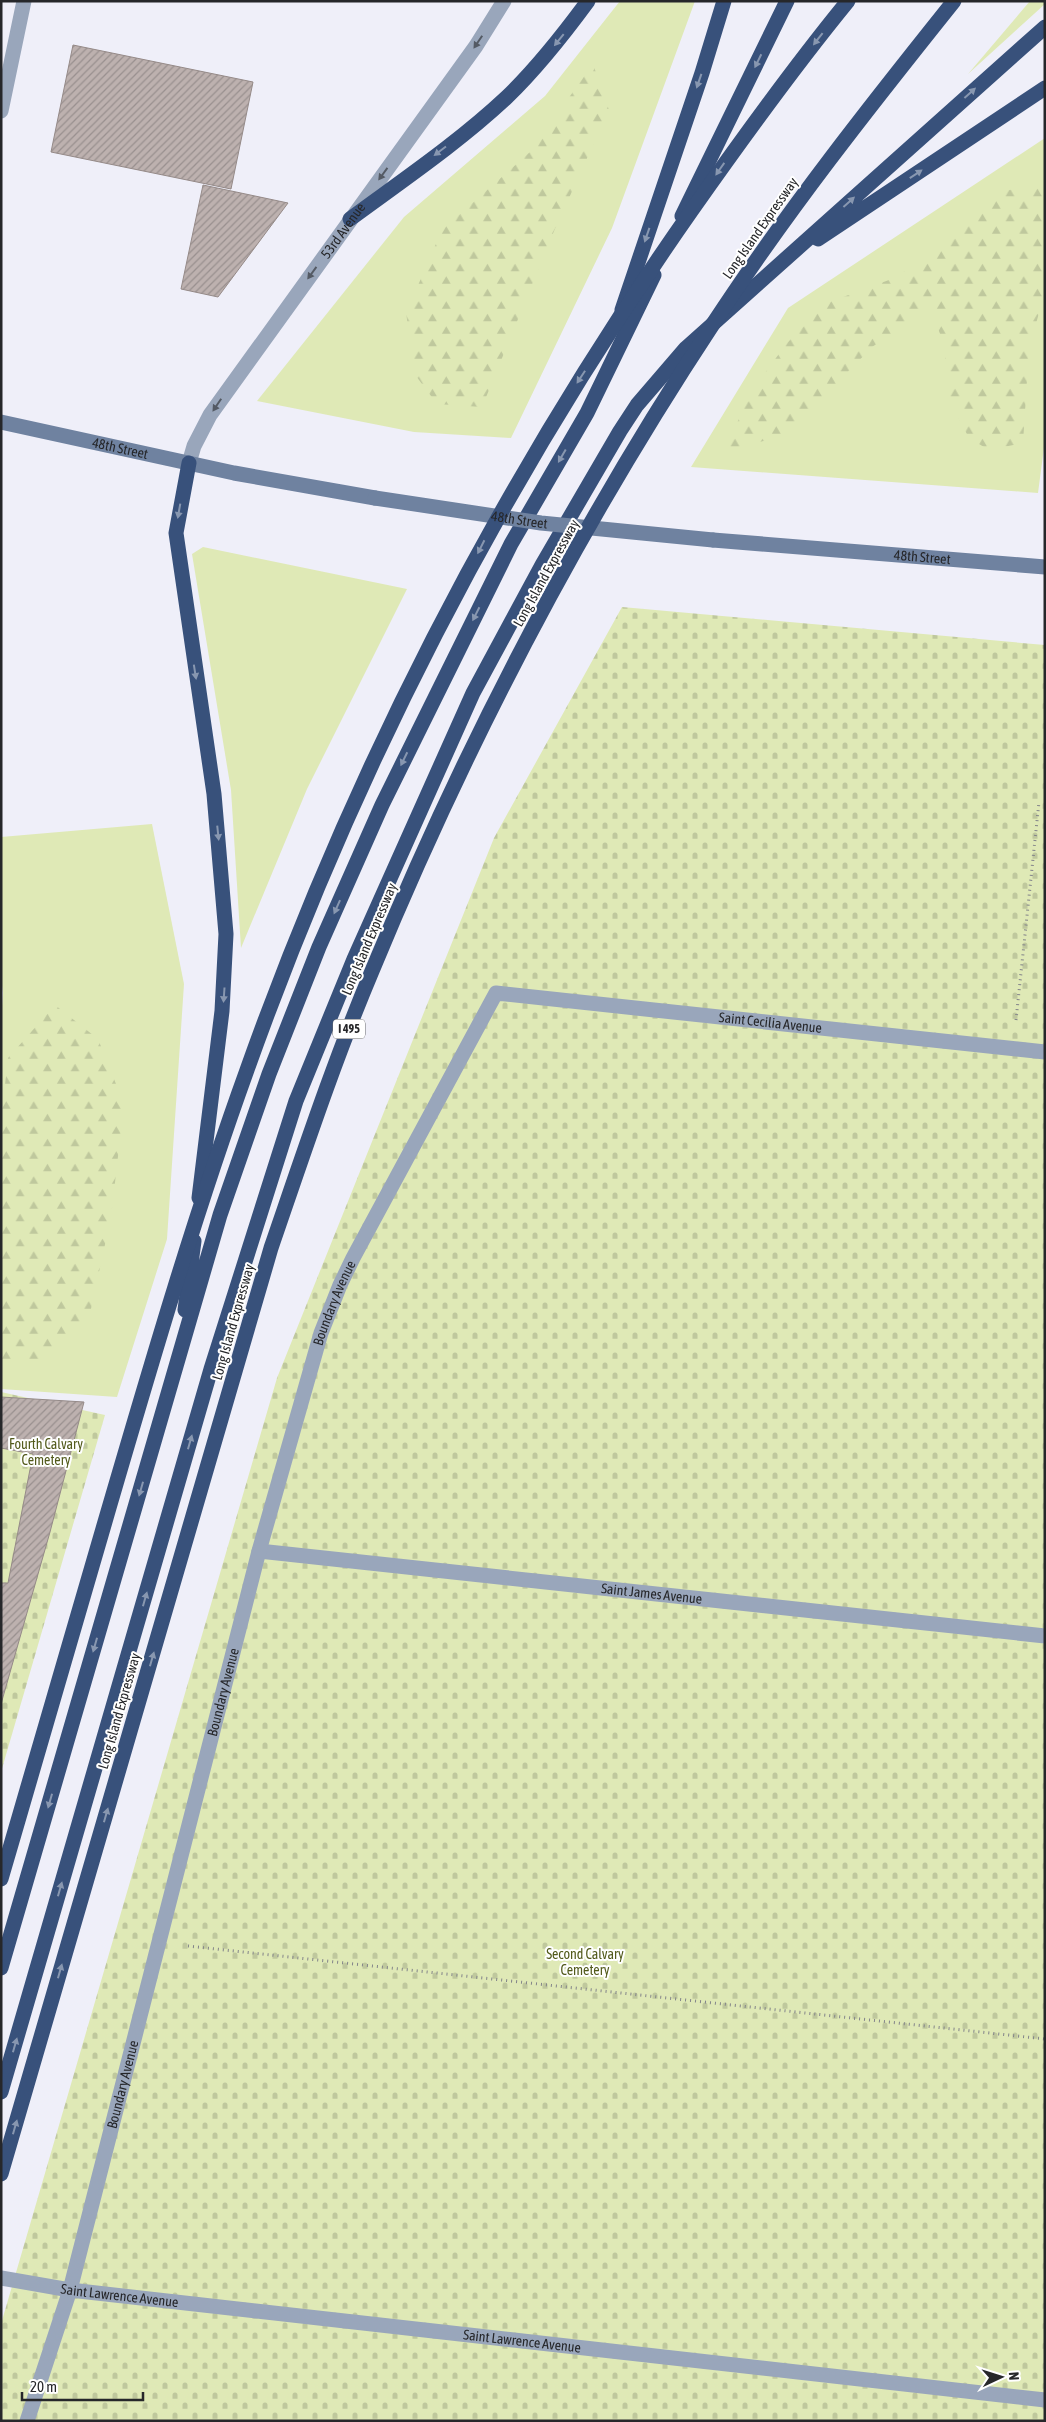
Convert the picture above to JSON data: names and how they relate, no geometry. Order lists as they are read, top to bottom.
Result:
{
  "streets": {
    "highway": ["Long Island Expressway", "I 495"],
    "street": [
      "53rd Avenue",
      "48th Street",
      "Saint Cecilia Avenue",
      "Boundary Avenue",
      "Saint James Avenue",
      "Saint Lawrence Avenue"
    ]
  },
  "crossings": [
    ["53rd Avenue", "48th Street"],
    ["Saint Cecilia Avenue", "Boundary Avenue"],
    ["Boundary Avenue", "Saint James Avenue"],
    ["Boundary Avenue", "Saint Lawrence Avenue"]
  ],
  "one_way": ["53rd Avenue"],
  "parks": ["Fourth Calvary Cemetery", "Second Calvary Cemetery"],
  "scale_bar": "20 m",
  "north": "right"
}
